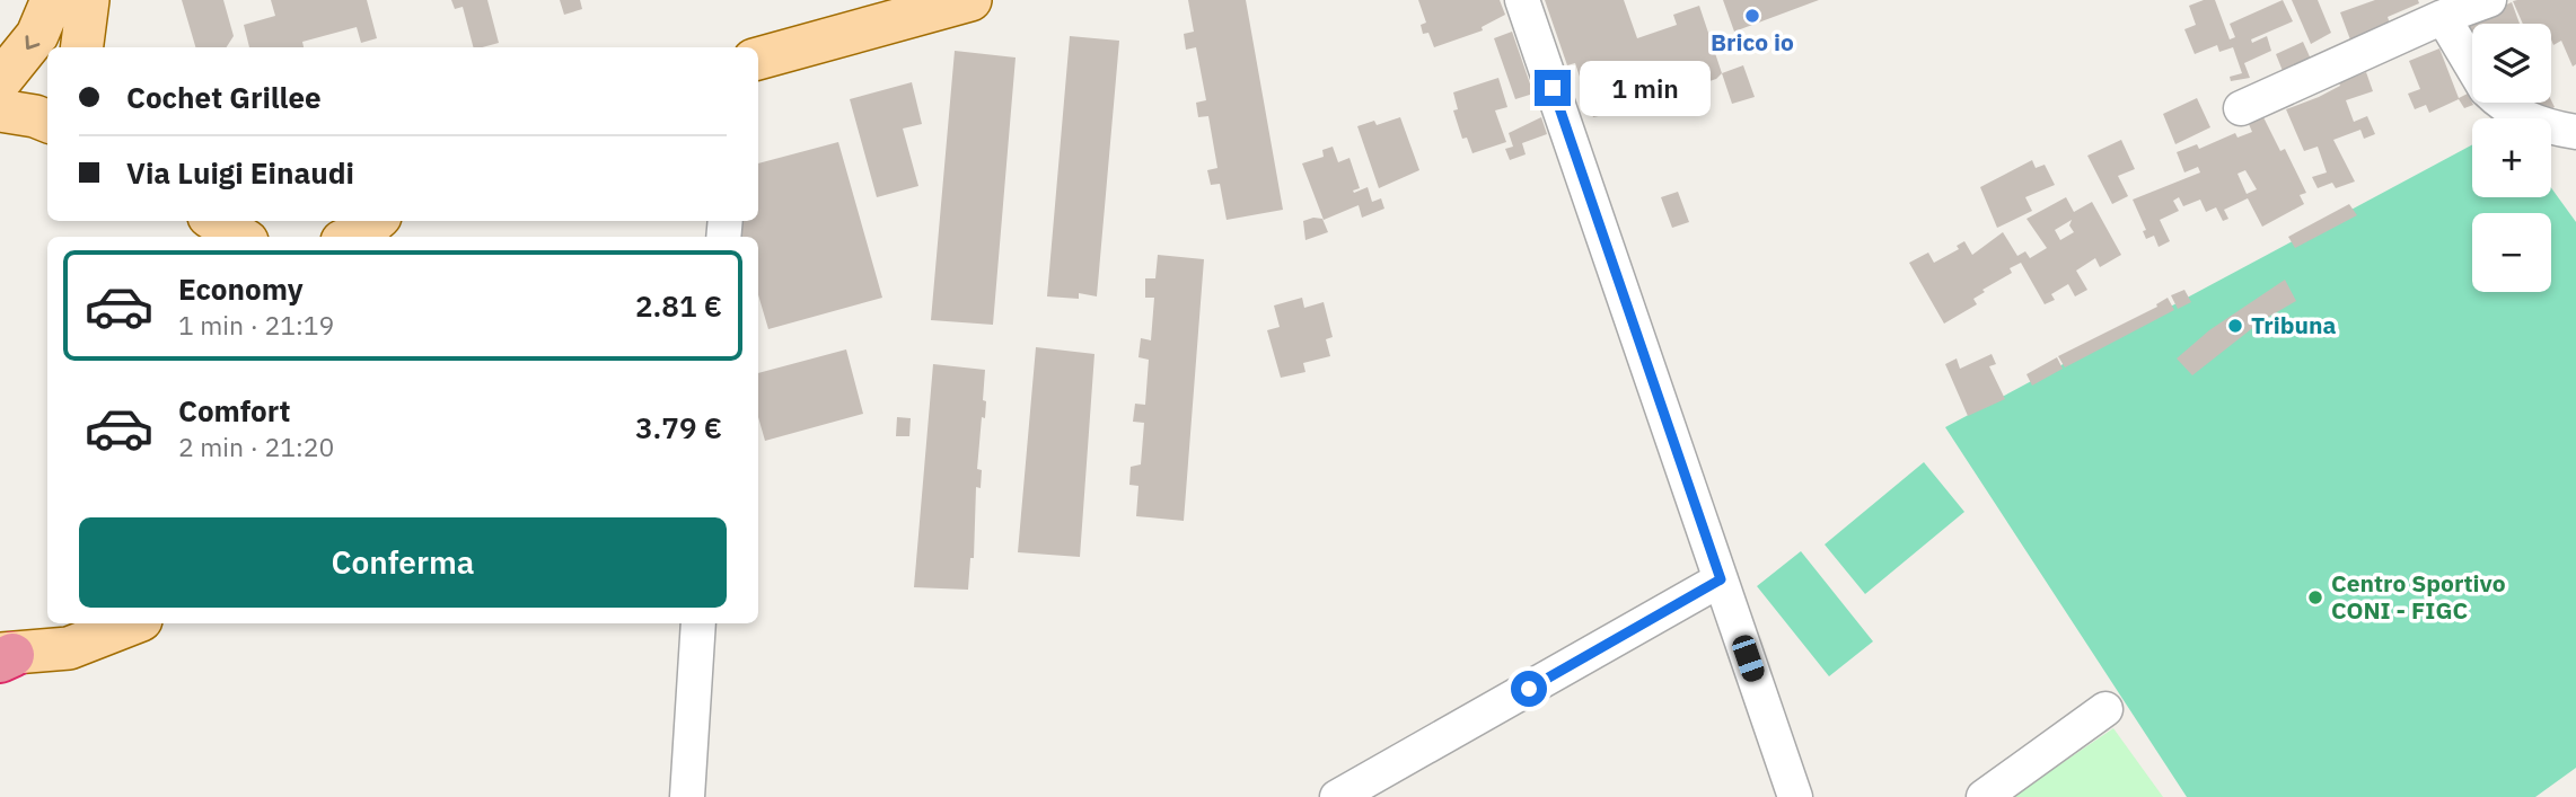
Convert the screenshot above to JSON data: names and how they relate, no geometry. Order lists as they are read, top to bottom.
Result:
{
  "places": ["Brico io", "Tribuna", "Centro Sportivo CONI - FIGC"],
  "page": {
    "map_buttons": ["+", "−"],
    "banner": ["Cochet Grillee", "Via Luigi Einaudi"],
    "bubble": "1 min",
    "list": [
      {
        "name": "Economy",
        "note": "1 min · 21:19",
        "value": "2.81 €"
      },
      {
        "name": "Comfort",
        "note": "2 min · 21:20",
        "value": "3.79 €"
      }
    ],
    "buttons": "Conferma"
  }
}
